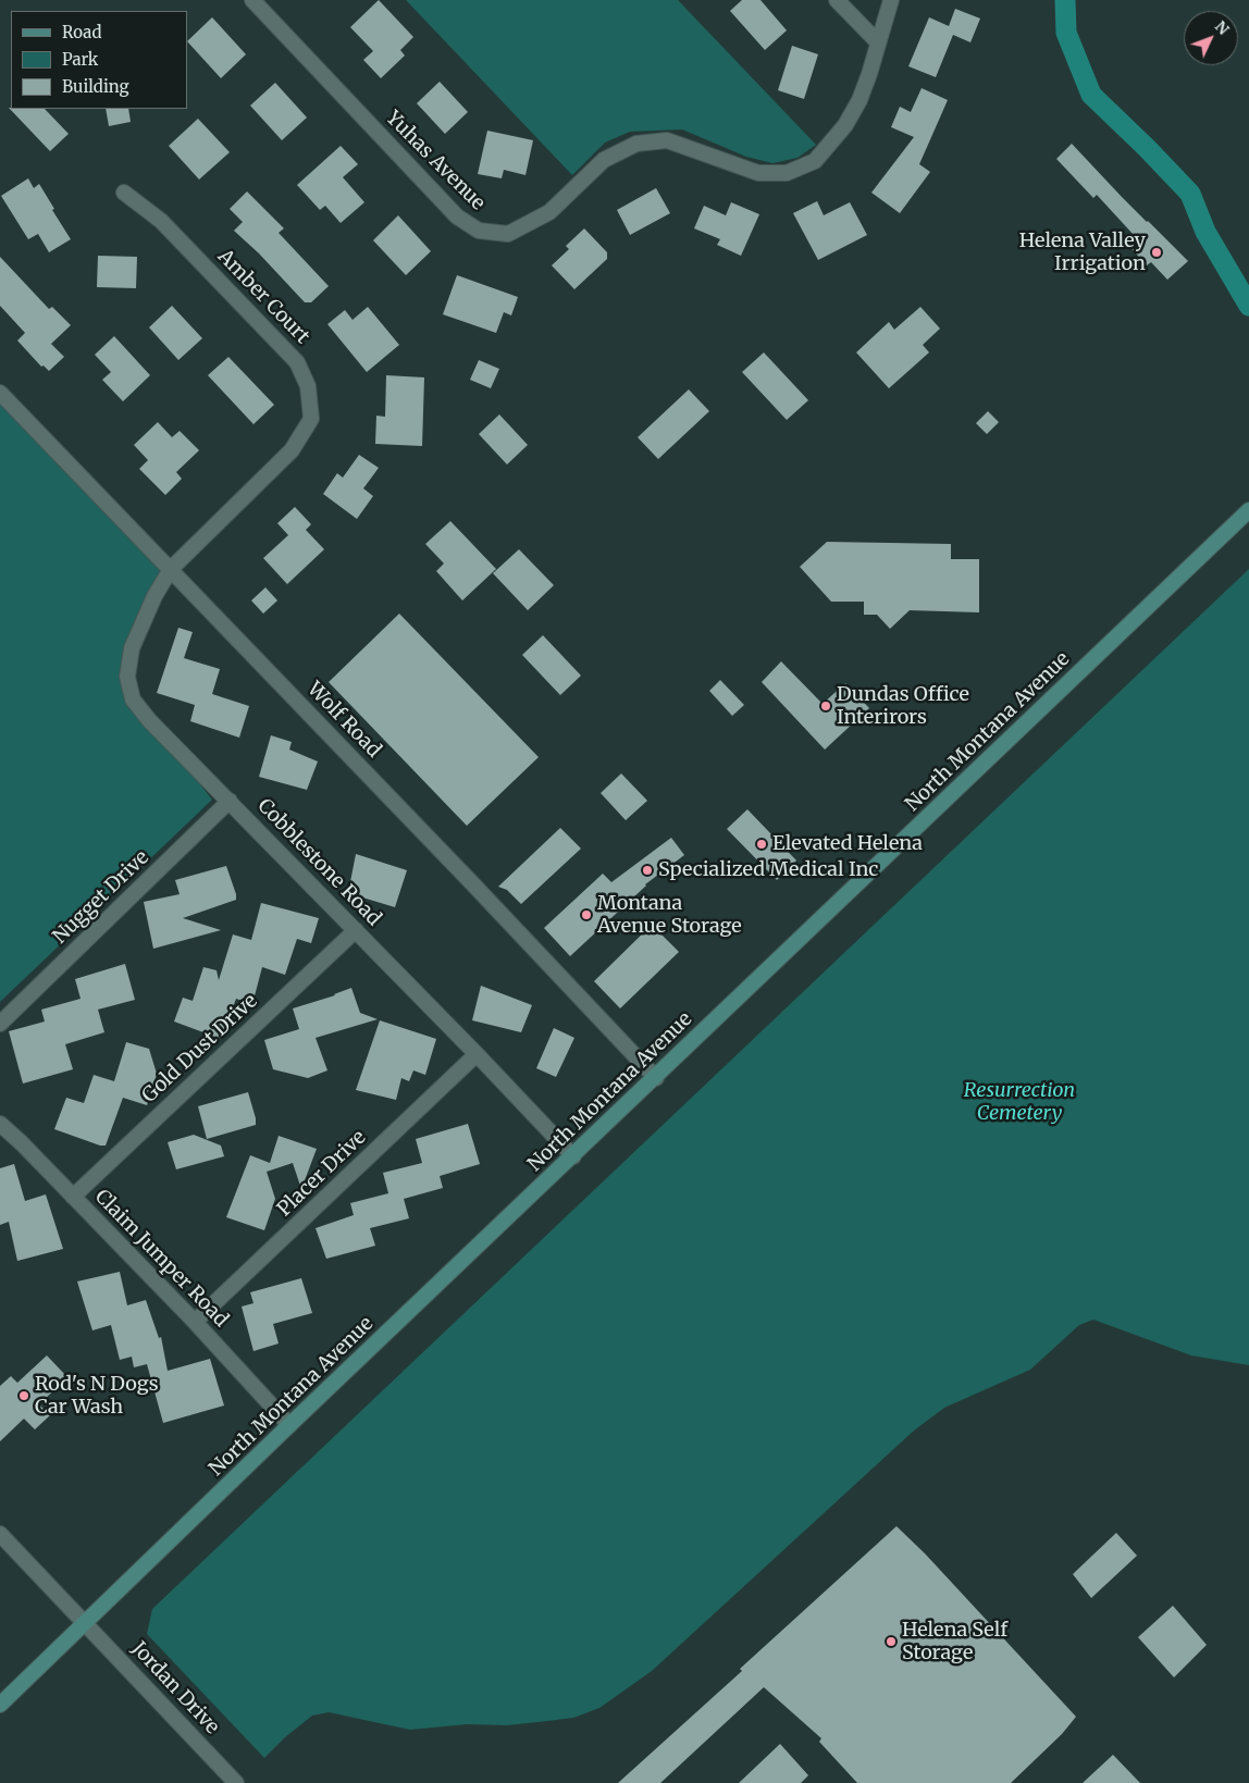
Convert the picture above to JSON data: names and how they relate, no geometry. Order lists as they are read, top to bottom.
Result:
{
  "streets": {
    "main road": ["North Montana Avenue"],
    "street": [
      "Yuhas Avenue",
      "Amber Court",
      "Wolf Road",
      "Cobblestone Road",
      "Nugget Drive",
      "Gold Dust Drive",
      "Placer Drive",
      "Claim Jumper Road",
      "Jordan Drive"
    ]
  },
  "crossings": [
    ["Amber Court", "Wolf Road"],
    ["Amber Court", "Cobblestone Road"],
    ["Wolf Road", "North Montana Avenue"],
    ["Wolf Road", "Cobblestone Road"],
    ["North Montana Avenue", "Cobblestone Road"],
    ["North Montana Avenue", "Claim Jumper Road"],
    ["North Montana Avenue", "Jordan Drive"],
    ["Cobblestone Road", "Nugget Drive"],
    ["Cobblestone Road", "Gold Dust Drive"],
    ["Cobblestone Road", "Placer Drive"],
    ["Gold Dust Drive", "Claim Jumper Road"],
    ["Placer Drive", "Claim Jumper Road"]
  ],
  "parks": ["Resurrection Cemetery"],
  "places": [
    "Helena Valley Irrigation",
    "Dundas Office Interirors",
    "Elevated Helena",
    "Specialized Medical Inc",
    "Montana Avenue Storage",
    "Rod's N Dogs Car Wash",
    "Helena Self Storage"
  ],
  "legend": ["Road", "Park", "Building"],
  "north": "top right"
}
